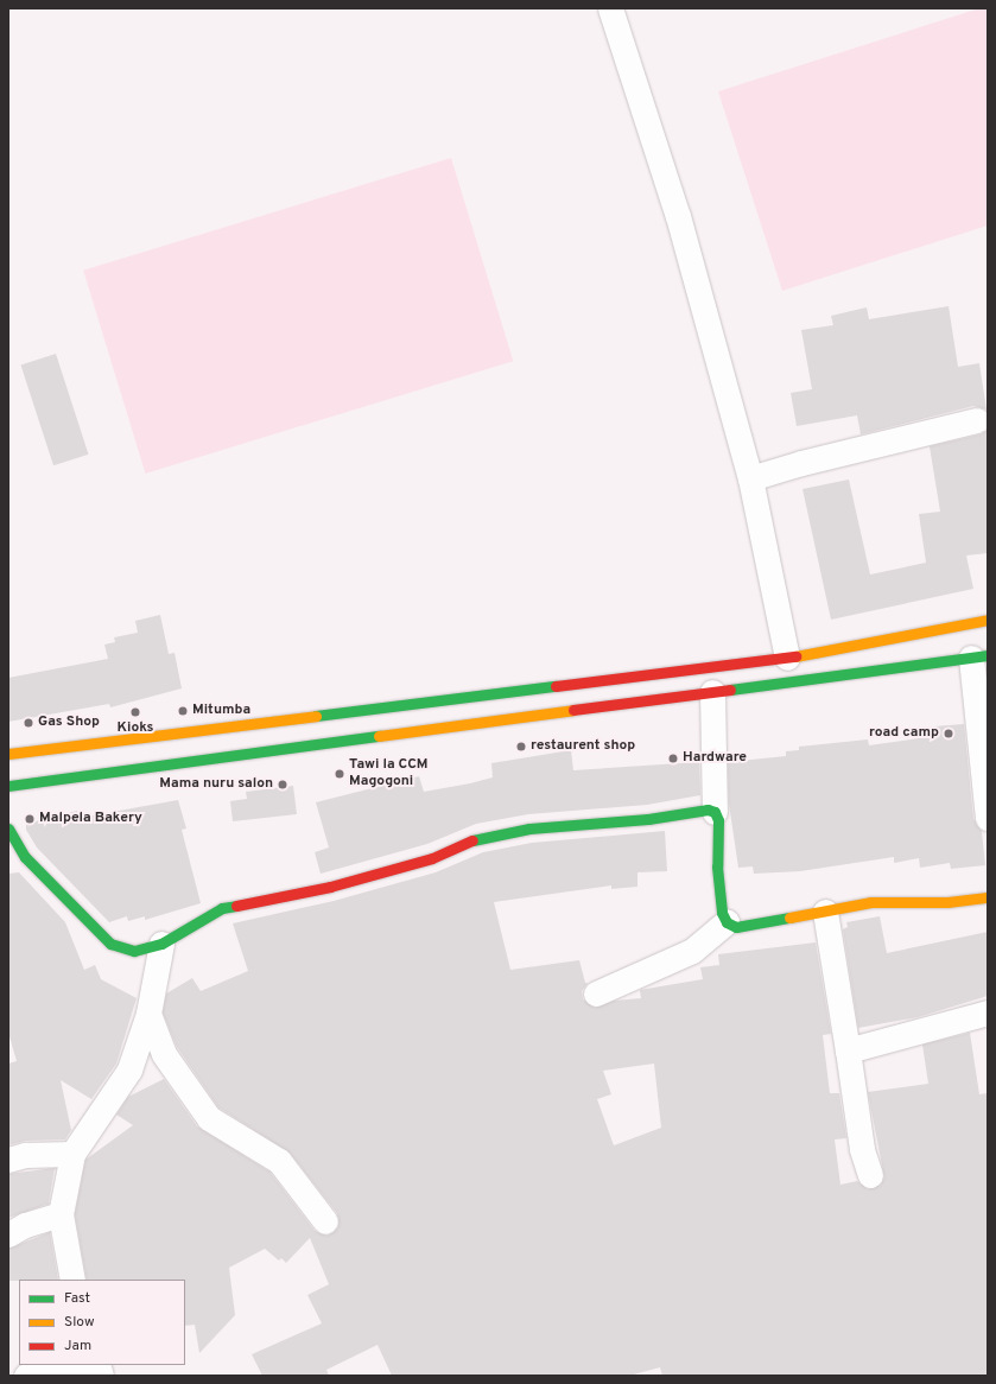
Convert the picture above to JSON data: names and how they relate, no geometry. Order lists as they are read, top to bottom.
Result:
{
  "places": [
    "Mitumba",
    "Kioks",
    "Gas Shop",
    "road camp",
    "restaurent shop",
    "Hardware",
    "Tawi la CCM Magogoni",
    "Mama nuru salon",
    "Malpela Bakery"
  ],
  "legend": ["Fast", "Slow", "Jam"]
}
